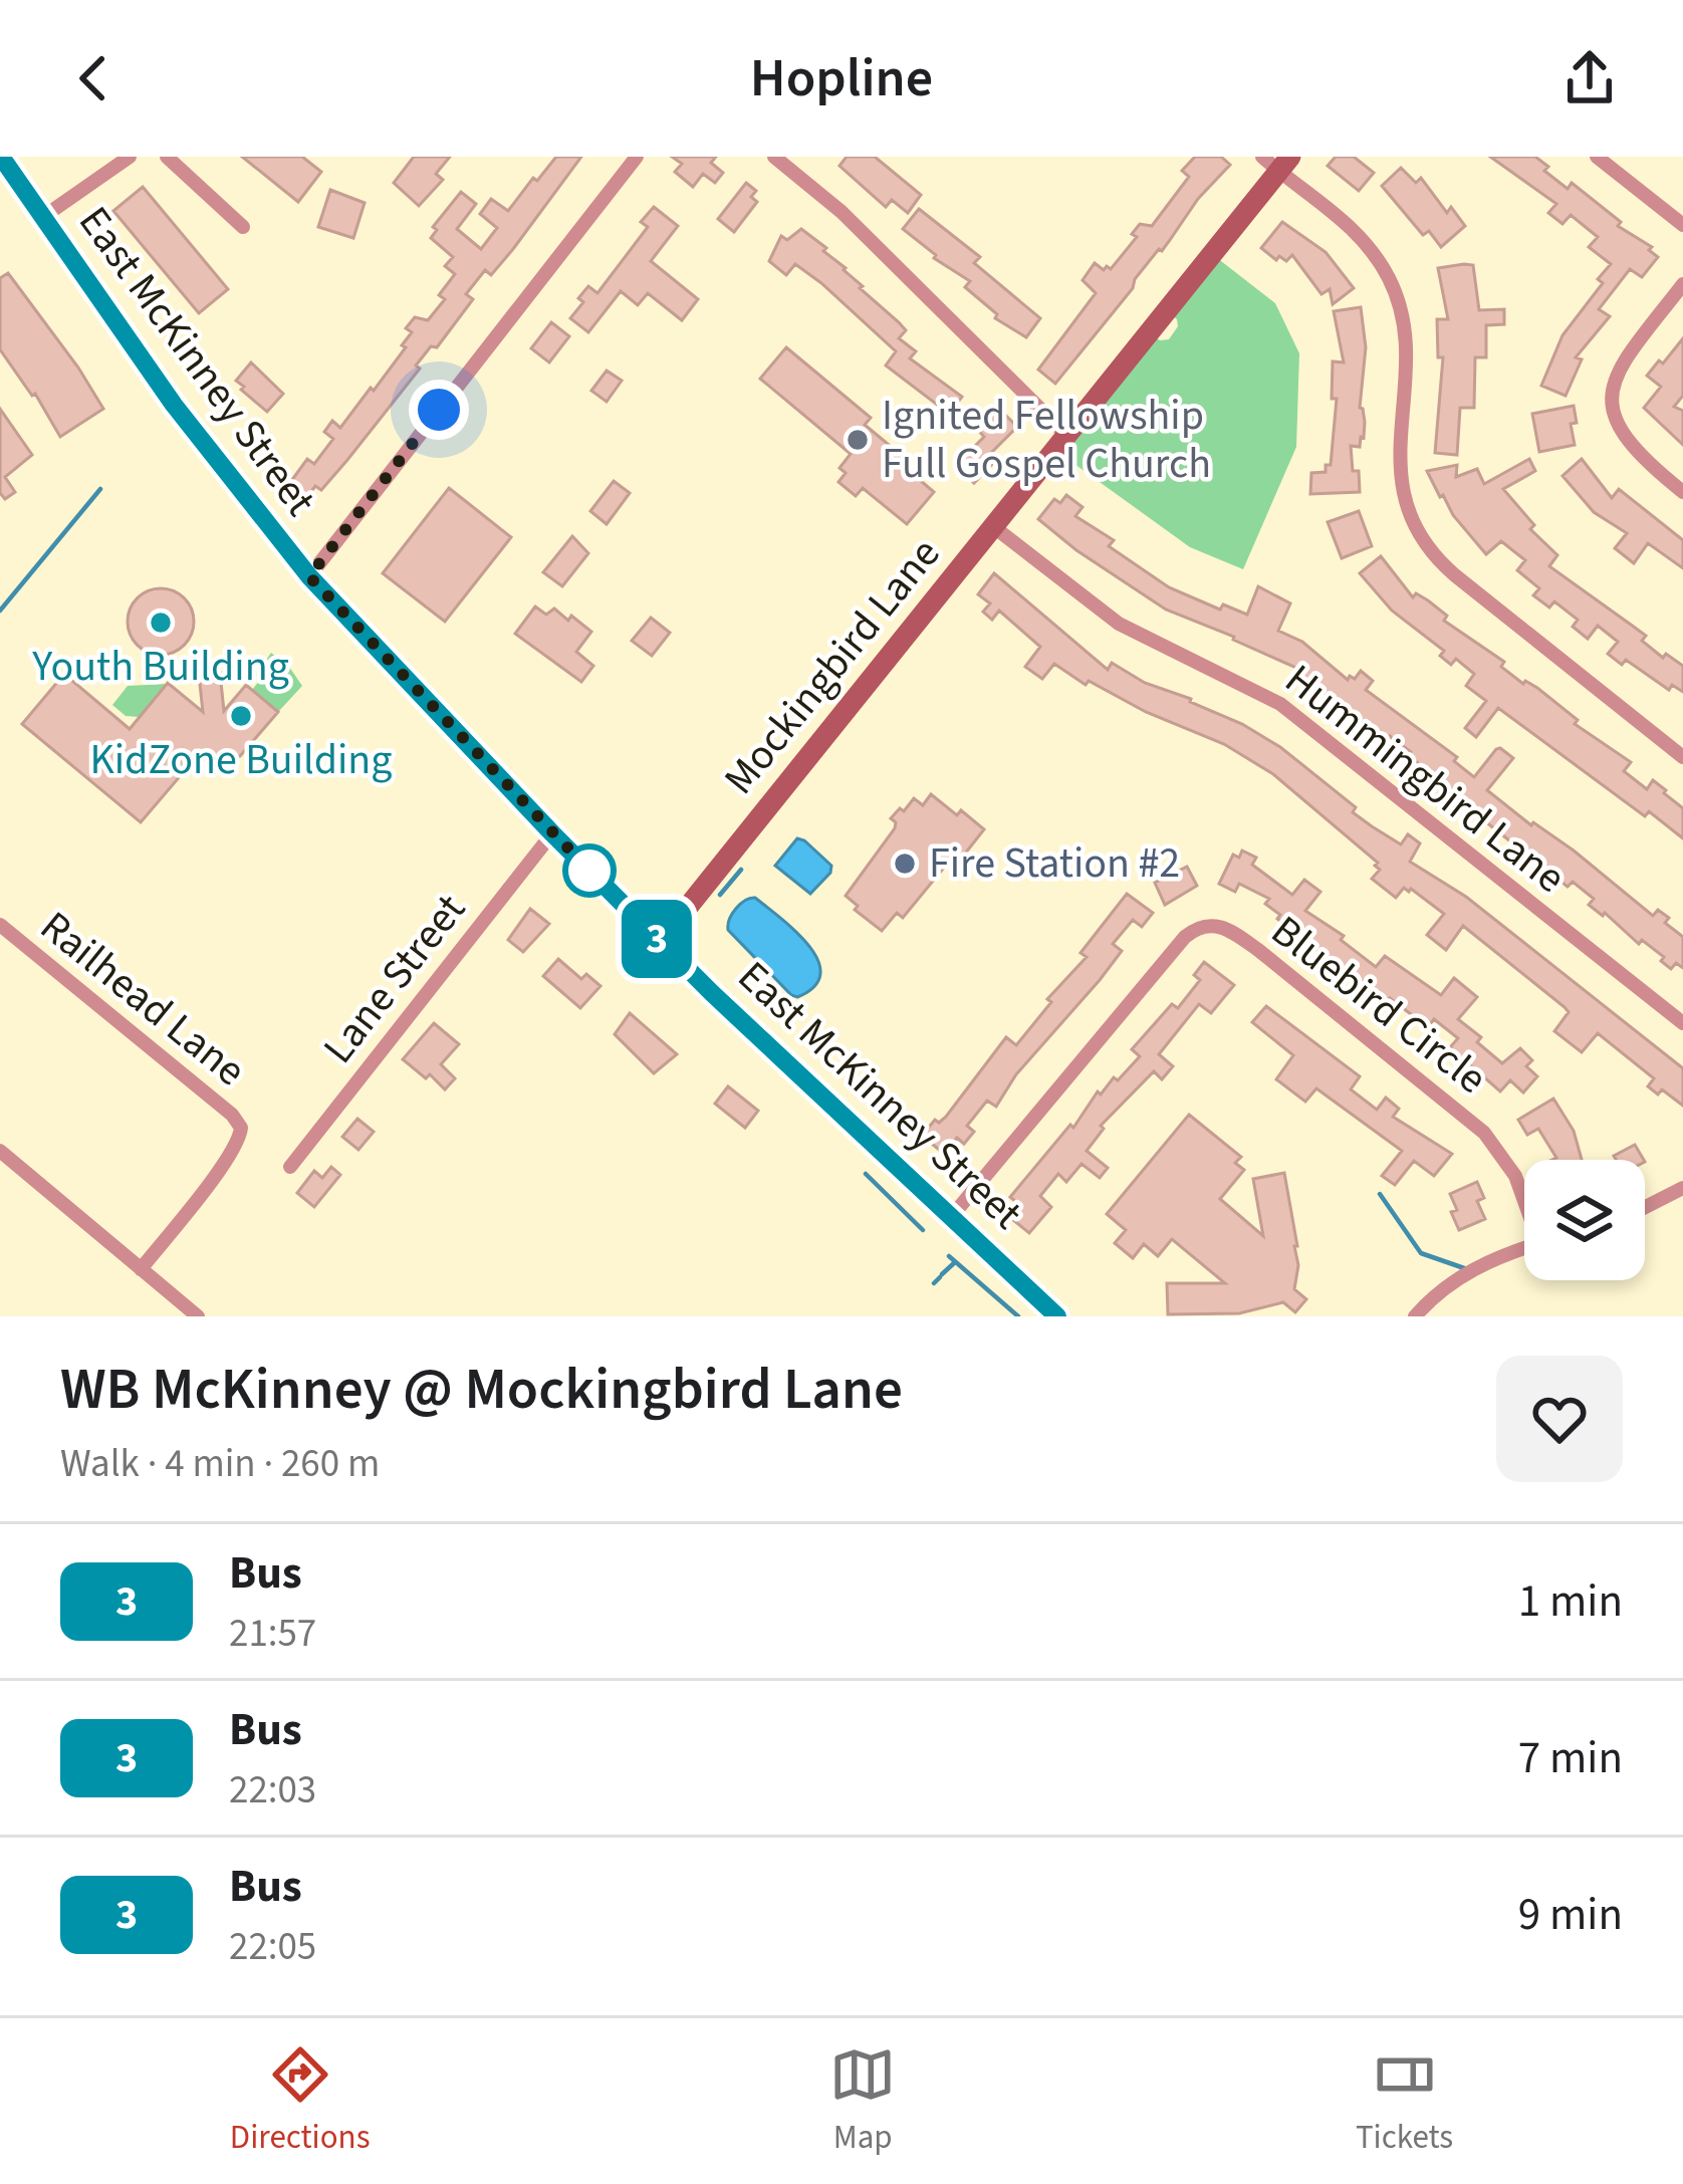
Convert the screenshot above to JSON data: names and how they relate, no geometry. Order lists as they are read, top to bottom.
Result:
{
  "streets": {
    "main road": ["East McKinney Street", "Mockingbird Lane"],
    "street": [
      "Hummingbird Lane",
      "Lane Street",
      "Railhead Lane",
      "Bluebird Circle"
    ]
  },
  "crossings": [
    ["East McKinney Street", "Mockingbird Lane"],
    ["East McKinney Street", "Lane Street"],
    ["East McKinney Street", "Bluebird Circle"],
    ["Mockingbird Lane", "Hummingbird Lane"]
  ],
  "places": [
    "Ignited Fellowship Full Gospel Church",
    "Youth Building",
    "KidZone Building",
    "Fire Station #2"
  ],
  "lines": ["bus line 3"],
  "page": {
    "header": "Hopline",
    "on_map": "3",
    "heading": ["WB McKinney @ Mockingbird Lane", "Walk · 4 min · 260 m"],
    "list": [
      {
        "mark": "3",
        "name": "Bus",
        "note": "21:57",
        "value": "1 min"
      },
      {
        "mark": "3",
        "name": "Bus",
        "note": "22:03",
        "value": "7 min"
      },
      {
        "mark": "3",
        "name": "Bus",
        "note": "22:05",
        "value": "9 min"
      }
    ],
    "tabs": ["Directions", "Map", "Tickets"]
  }
}
